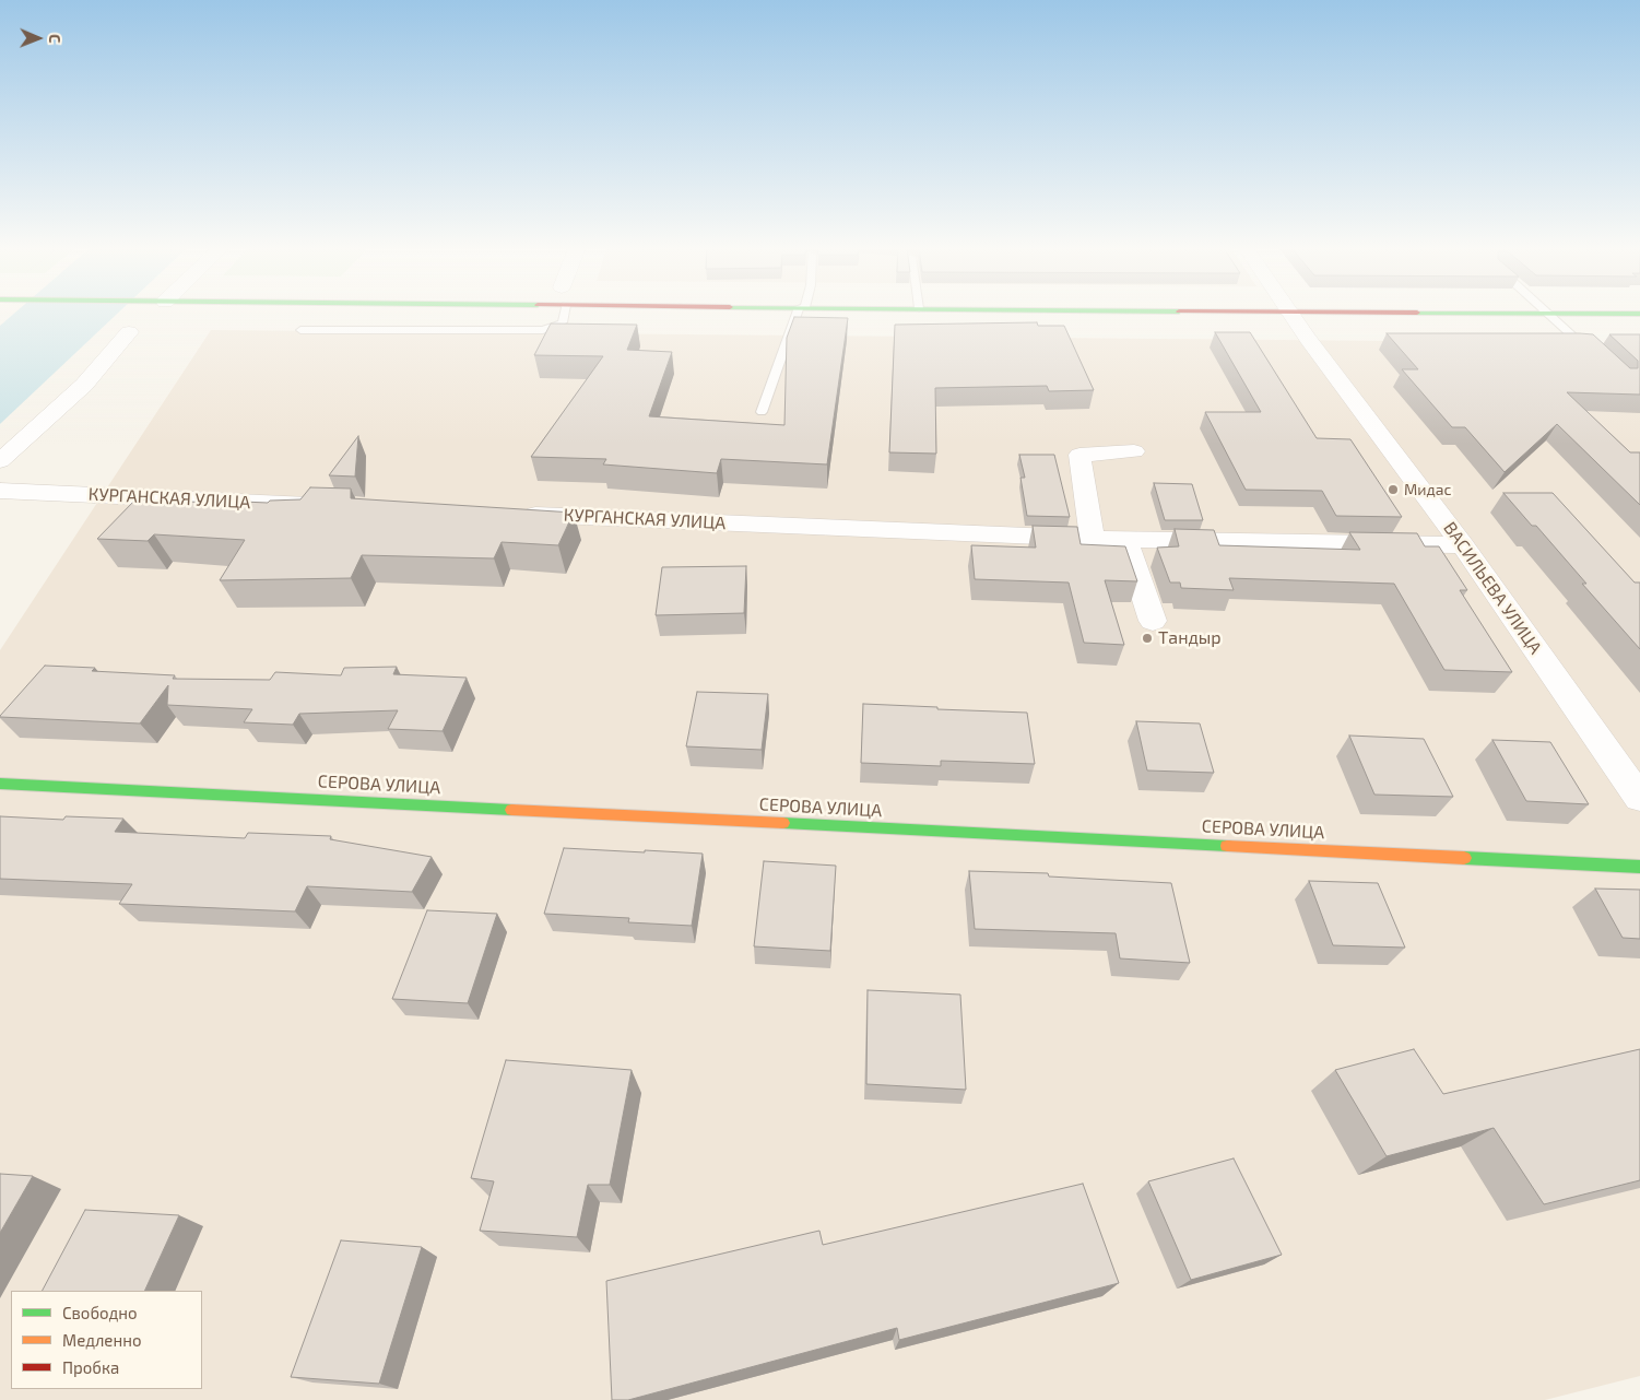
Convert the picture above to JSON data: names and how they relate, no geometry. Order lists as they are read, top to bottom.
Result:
{
  "streets": {
    "main road": ["СЕРОВА УЛИЦА"],
    "street": ["КУРГАНСКАЯ УЛИЦА", "ВАСИЛЬЕВА УЛИЦА"]
  },
  "crossings": [
    ["КУРГАНСКАЯ УЛИЦА", "ВАСИЛЬЕВА УЛИЦА"]
  ],
  "places": ["Мидас", "Тандыр"],
  "legend": ["Свободно", "Медленно", "Пробка"],
  "north": "right"
}
